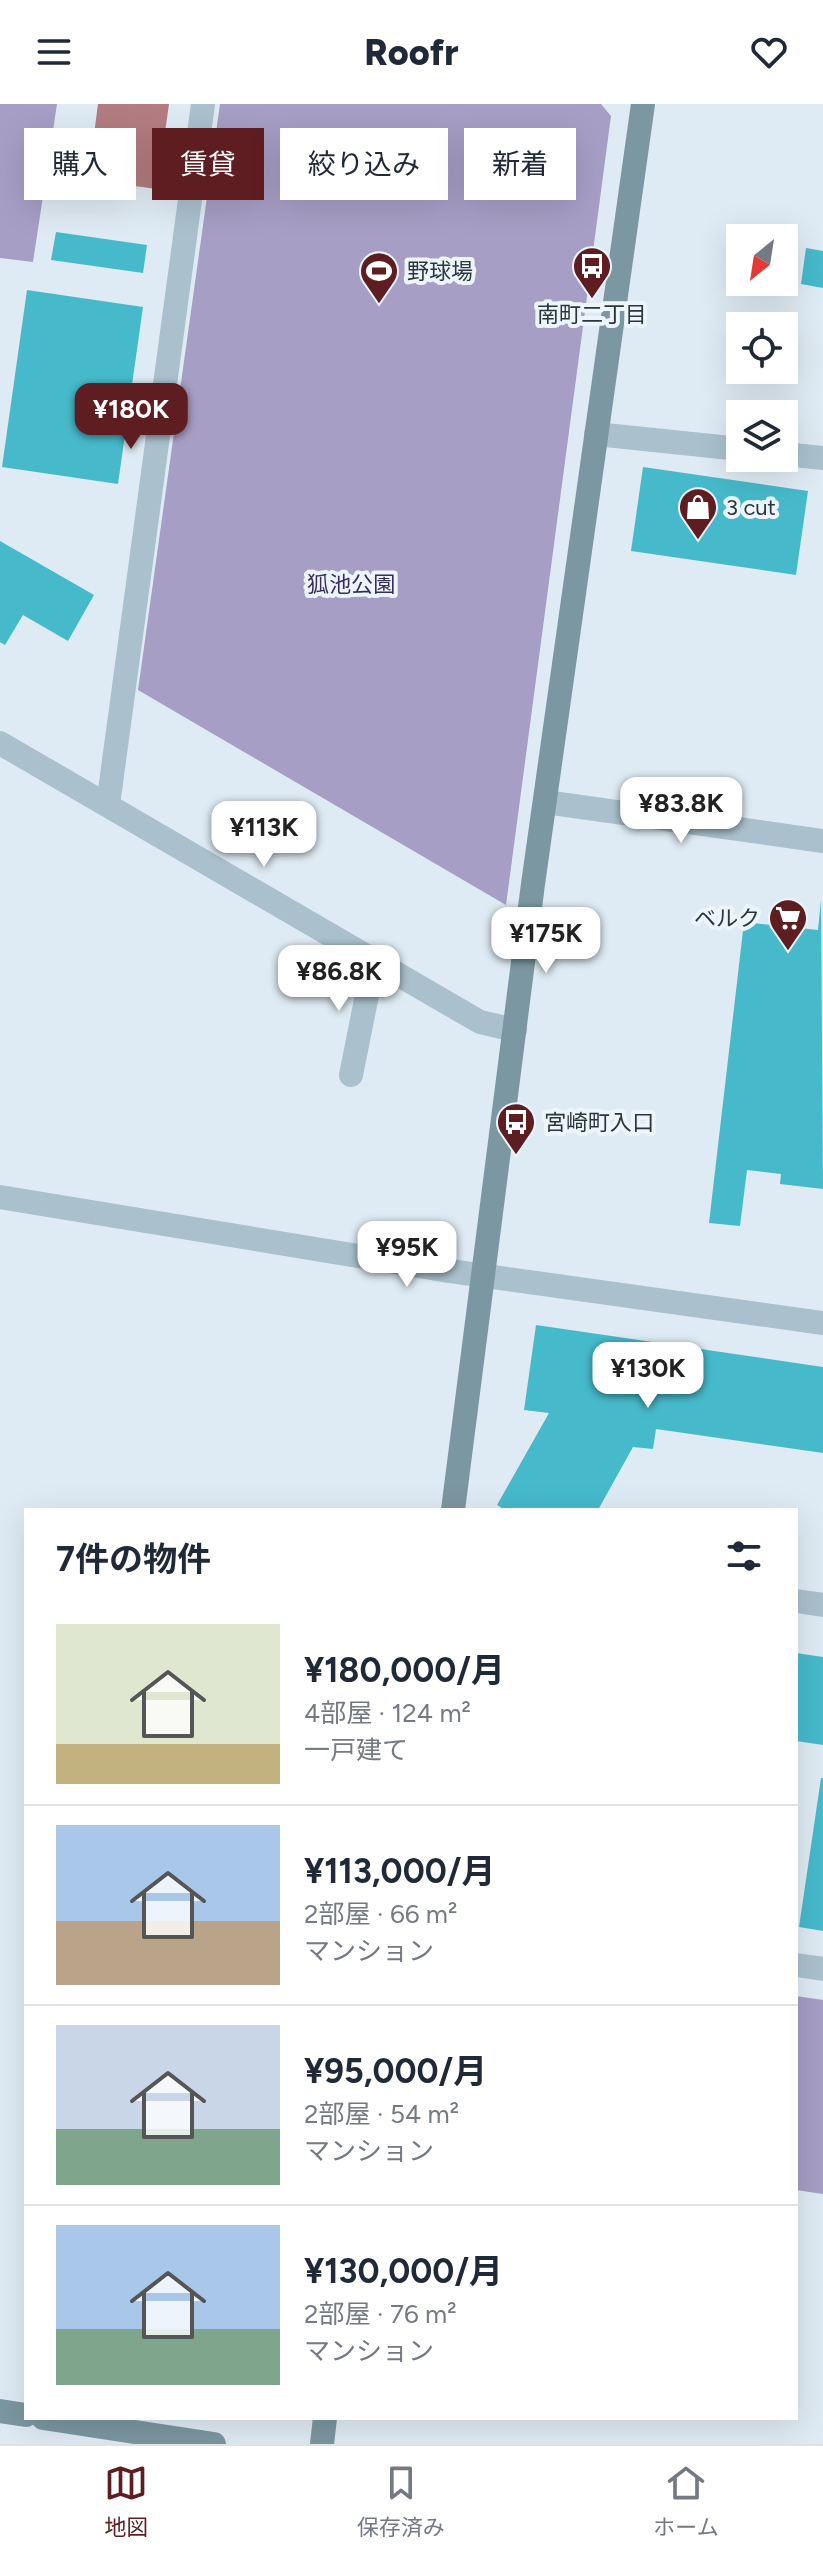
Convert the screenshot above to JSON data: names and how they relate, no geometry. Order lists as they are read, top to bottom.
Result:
{
  "parks": ["狐池公園"],
  "places": {
    "bus stop": ["南町二丁目", "宮崎町入口"],
    "sports": ["野球場"],
    "shop": ["3 cut"],
    "supermarket": ["ベルク"]
  },
  "north": "bottom left",
  "page": {
    "header": "Roofr",
    "chip": [
      "購入",
      "賃貸",
      "絞り込み",
      "新着"
    ],
    "price": [
      "¥180K",
      "¥83.8K",
      "¥113K",
      "¥175K",
      "¥86.8K",
      "¥95K",
      "¥130K"
    ],
    "heading": "7件の物件",
    "list": [
      {
        "name": "¥180,000/月",
        "note": "4部屋 · 124 m² · 一戸建て"
      },
      {
        "name": "¥113,000/月",
        "note": "2部屋 · 66 m² · マンション"
      },
      {
        "name": "¥95,000/月",
        "note": "2部屋 · 54 m² · マンション"
      },
      {
        "name": "¥130,000/月",
        "note": "2部屋 · 76 m² · マンション"
      }
    ],
    "tabs": ["地図", "保存済み", "ホーム"]
  }
}
